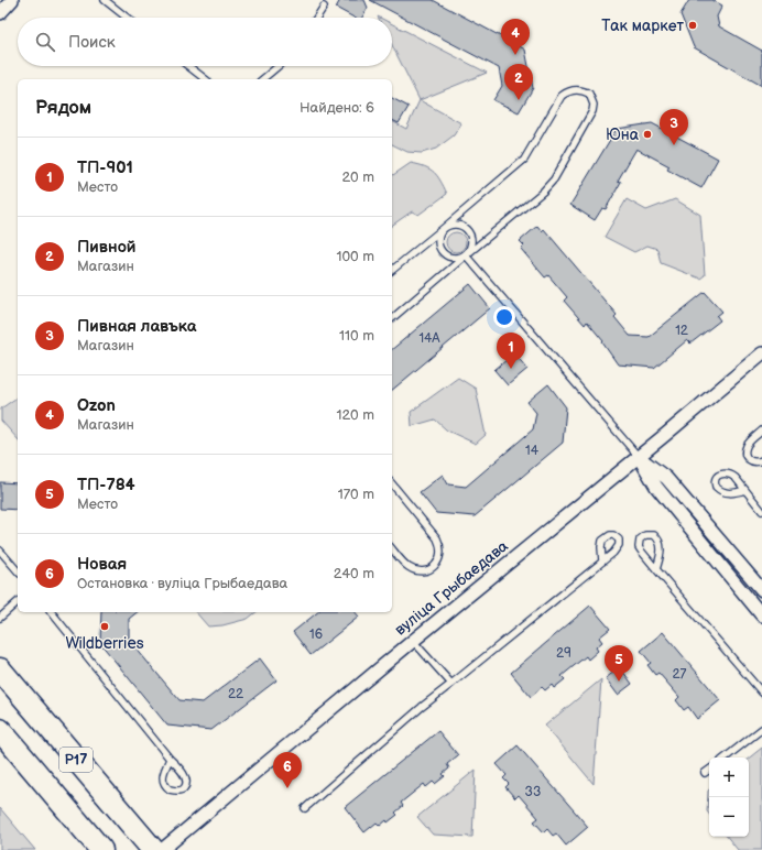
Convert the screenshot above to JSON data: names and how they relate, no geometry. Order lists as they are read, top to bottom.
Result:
{
  "streets": {
    "highway": ["Р17"],
    "street": ["вуліца Грыбаедава"]
  },
  "places": ["Так маркет", "Юна", "Wildberries"],
  "house_numbers": [
    "12",
    "14А",
    "14",
    "16",
    "29",
    "27",
    "22",
    "33"
  ],
  "page": {
    "search": "Поиск",
    "pins": [
      "4",
      "2",
      "3",
      "1",
      "5",
      "6"
    ],
    "heading": ["Рядом", "Найдено: 6"],
    "list": [
      {
        "mark": "1",
        "name": "ТП-901",
        "note": "Место",
        "value": "20 m"
      },
      {
        "mark": "2",
        "name": "Пивной",
        "note": "Магазин",
        "value": "100 m"
      },
      {
        "mark": "3",
        "name": "Пивная лавъка",
        "note": "Магазин",
        "value": "110 m"
      },
      {
        "mark": "4",
        "name": "Ozon",
        "note": "Магазин",
        "value": "120 m"
      },
      {
        "mark": "5",
        "name": "ТП-784",
        "note": "Место",
        "value": "170 m"
      },
      {
        "mark": "6",
        "name": "Новая",
        "note": "Остановка · вуліца Грыбаедава",
        "value": "240 m"
      }
    ],
    "map_buttons": ["+", "−"]
  }
}
